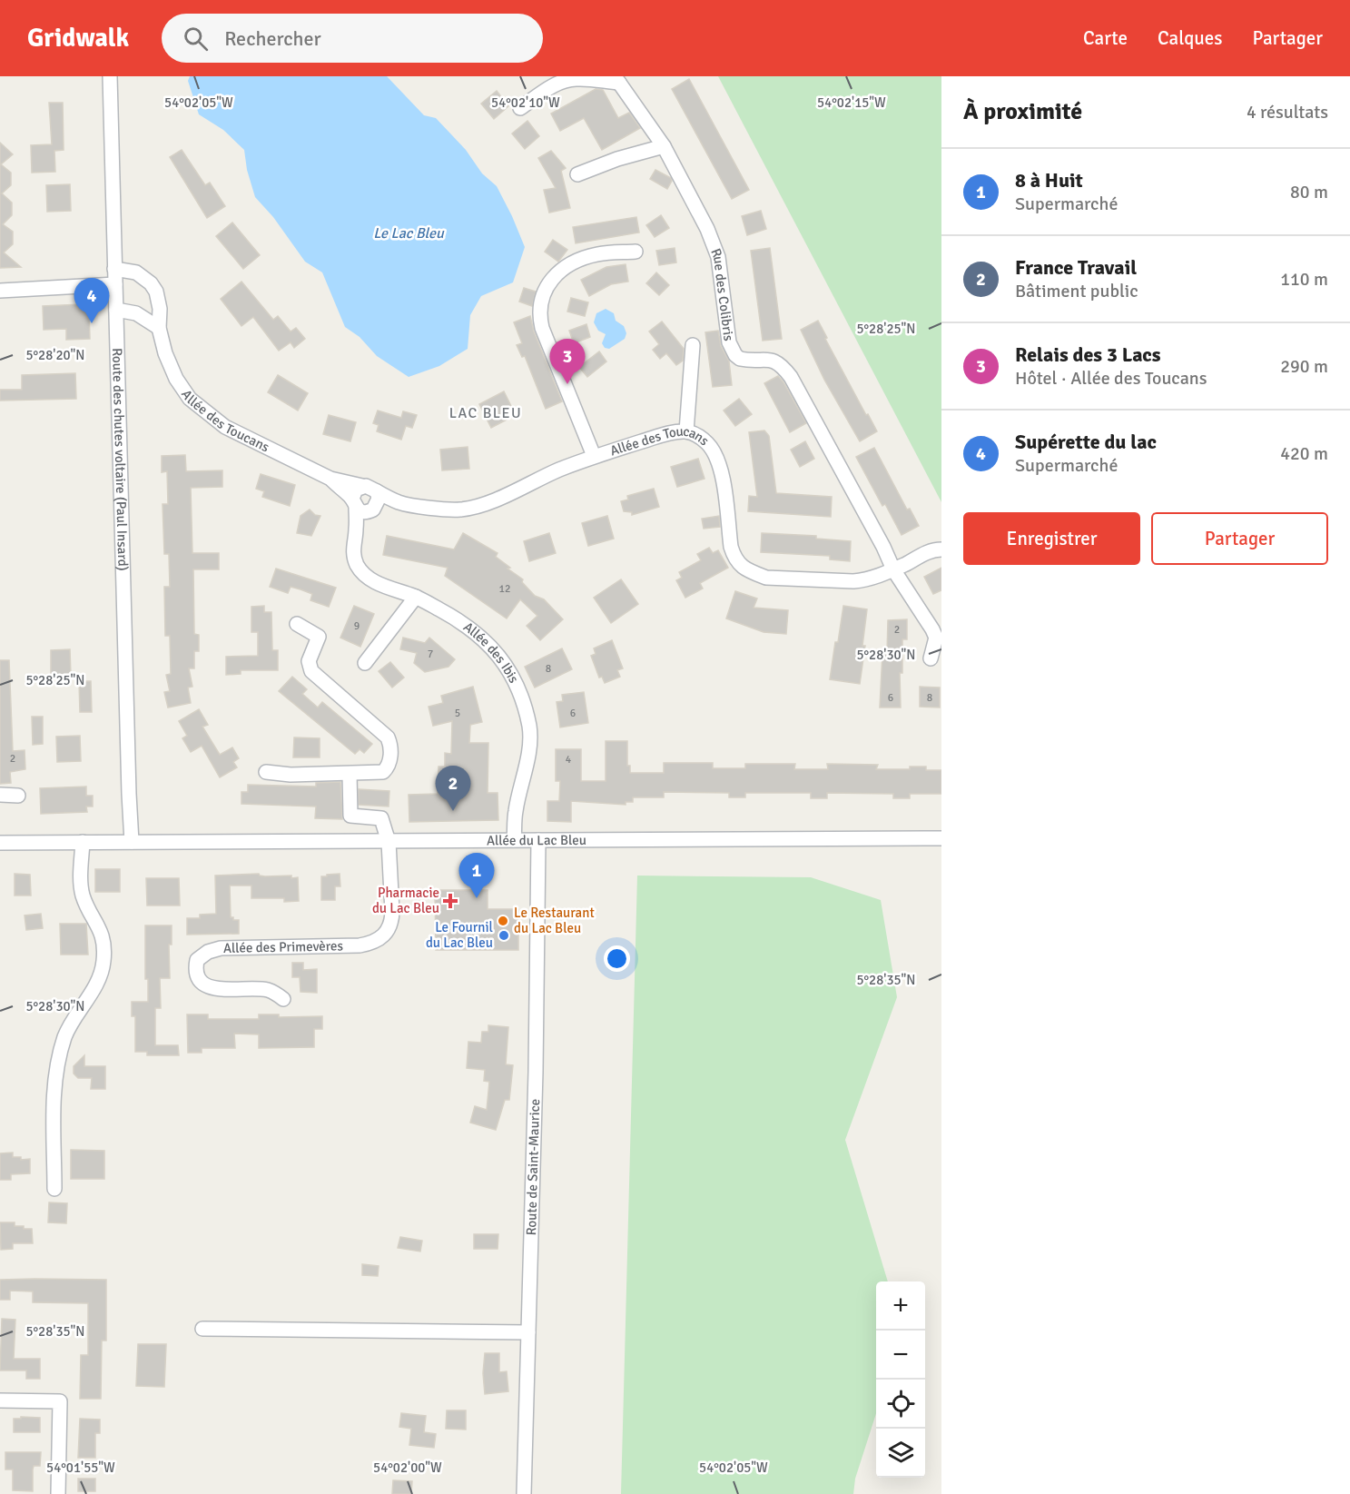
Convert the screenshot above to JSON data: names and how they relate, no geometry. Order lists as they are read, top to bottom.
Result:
{
  "streets": {
    "street": [
      "Rue des Colibris",
      "Allée des Toucans",
      "Route des chutes voltaire (Paul Insard)",
      "Allée des Ibis",
      "Allée du Lac Bleu",
      "Allée des Primevères",
      "Route de Saint-Maurice"
    ]
  },
  "crossings": [
    ["Rue des Colibris", "Allée des Toucans"],
    ["Allée des Toucans", "Route des chutes voltaire (Paul Insard)"],
    ["Allée des Toucans", "Allée des Ibis"],
    ["Route des chutes voltaire (Paul Insard)", "Allée du Lac Bleu"],
    ["Allée des Ibis", "Allée du Lac Bleu"],
    ["Allée du Lac Bleu", "Allée des Primevères"],
    ["Allée du Lac Bleu", "Route de Saint-Maurice"]
  ],
  "districts": ["LAC BLEU"],
  "water": ["Le Lac Bleu"],
  "places": {
    "health": ["Pharmacie du Lac Bleu"],
    "other": ["Le Restaurant du Lac Bleu", "Le Fournil du Lac Bleu"]
  },
  "house_numbers": [
    "12",
    "9",
    "2",
    "7",
    "8",
    "6",
    "8",
    "5",
    "6",
    "2",
    "4"
  ],
  "page": {
    "header": "Gridwalk",
    "search": "Rechercher",
    "nav": ["Carte", "Calques", "Partager"],
    "heading": ["À proximité", "4 résultats"],
    "list": [
      {
        "mark": "1",
        "name": "8 à Huit",
        "note": "Supermarché",
        "value": "80 m"
      },
      {
        "mark": "2",
        "name": "France Travail",
        "note": "Bâtiment public",
        "value": "110 m"
      },
      {
        "mark": "3",
        "name": "Relais des 3 Lacs",
        "note": "Hôtel · Allée des Toucans",
        "value": "290 m"
      },
      {
        "mark": "4",
        "name": "Supérette du lac",
        "note": "Supermarché",
        "value": "420 m"
      }
    ],
    "pins": [
      "4",
      "3",
      "2",
      "1"
    ],
    "buttons": ["Enregistrer", "Partager"],
    "map_buttons": ["+", "−"]
  },
  "coordinates": [
    "54°02'10\"W",
    "54°02'05\"W",
    "54°02'15\"W",
    "5°28'25\"N",
    "5°28'20\"N",
    "5°28'30\"N",
    "5°28'35\"N",
    "54°01'55\"W",
    "54°02'00\"W"
  ]
}
